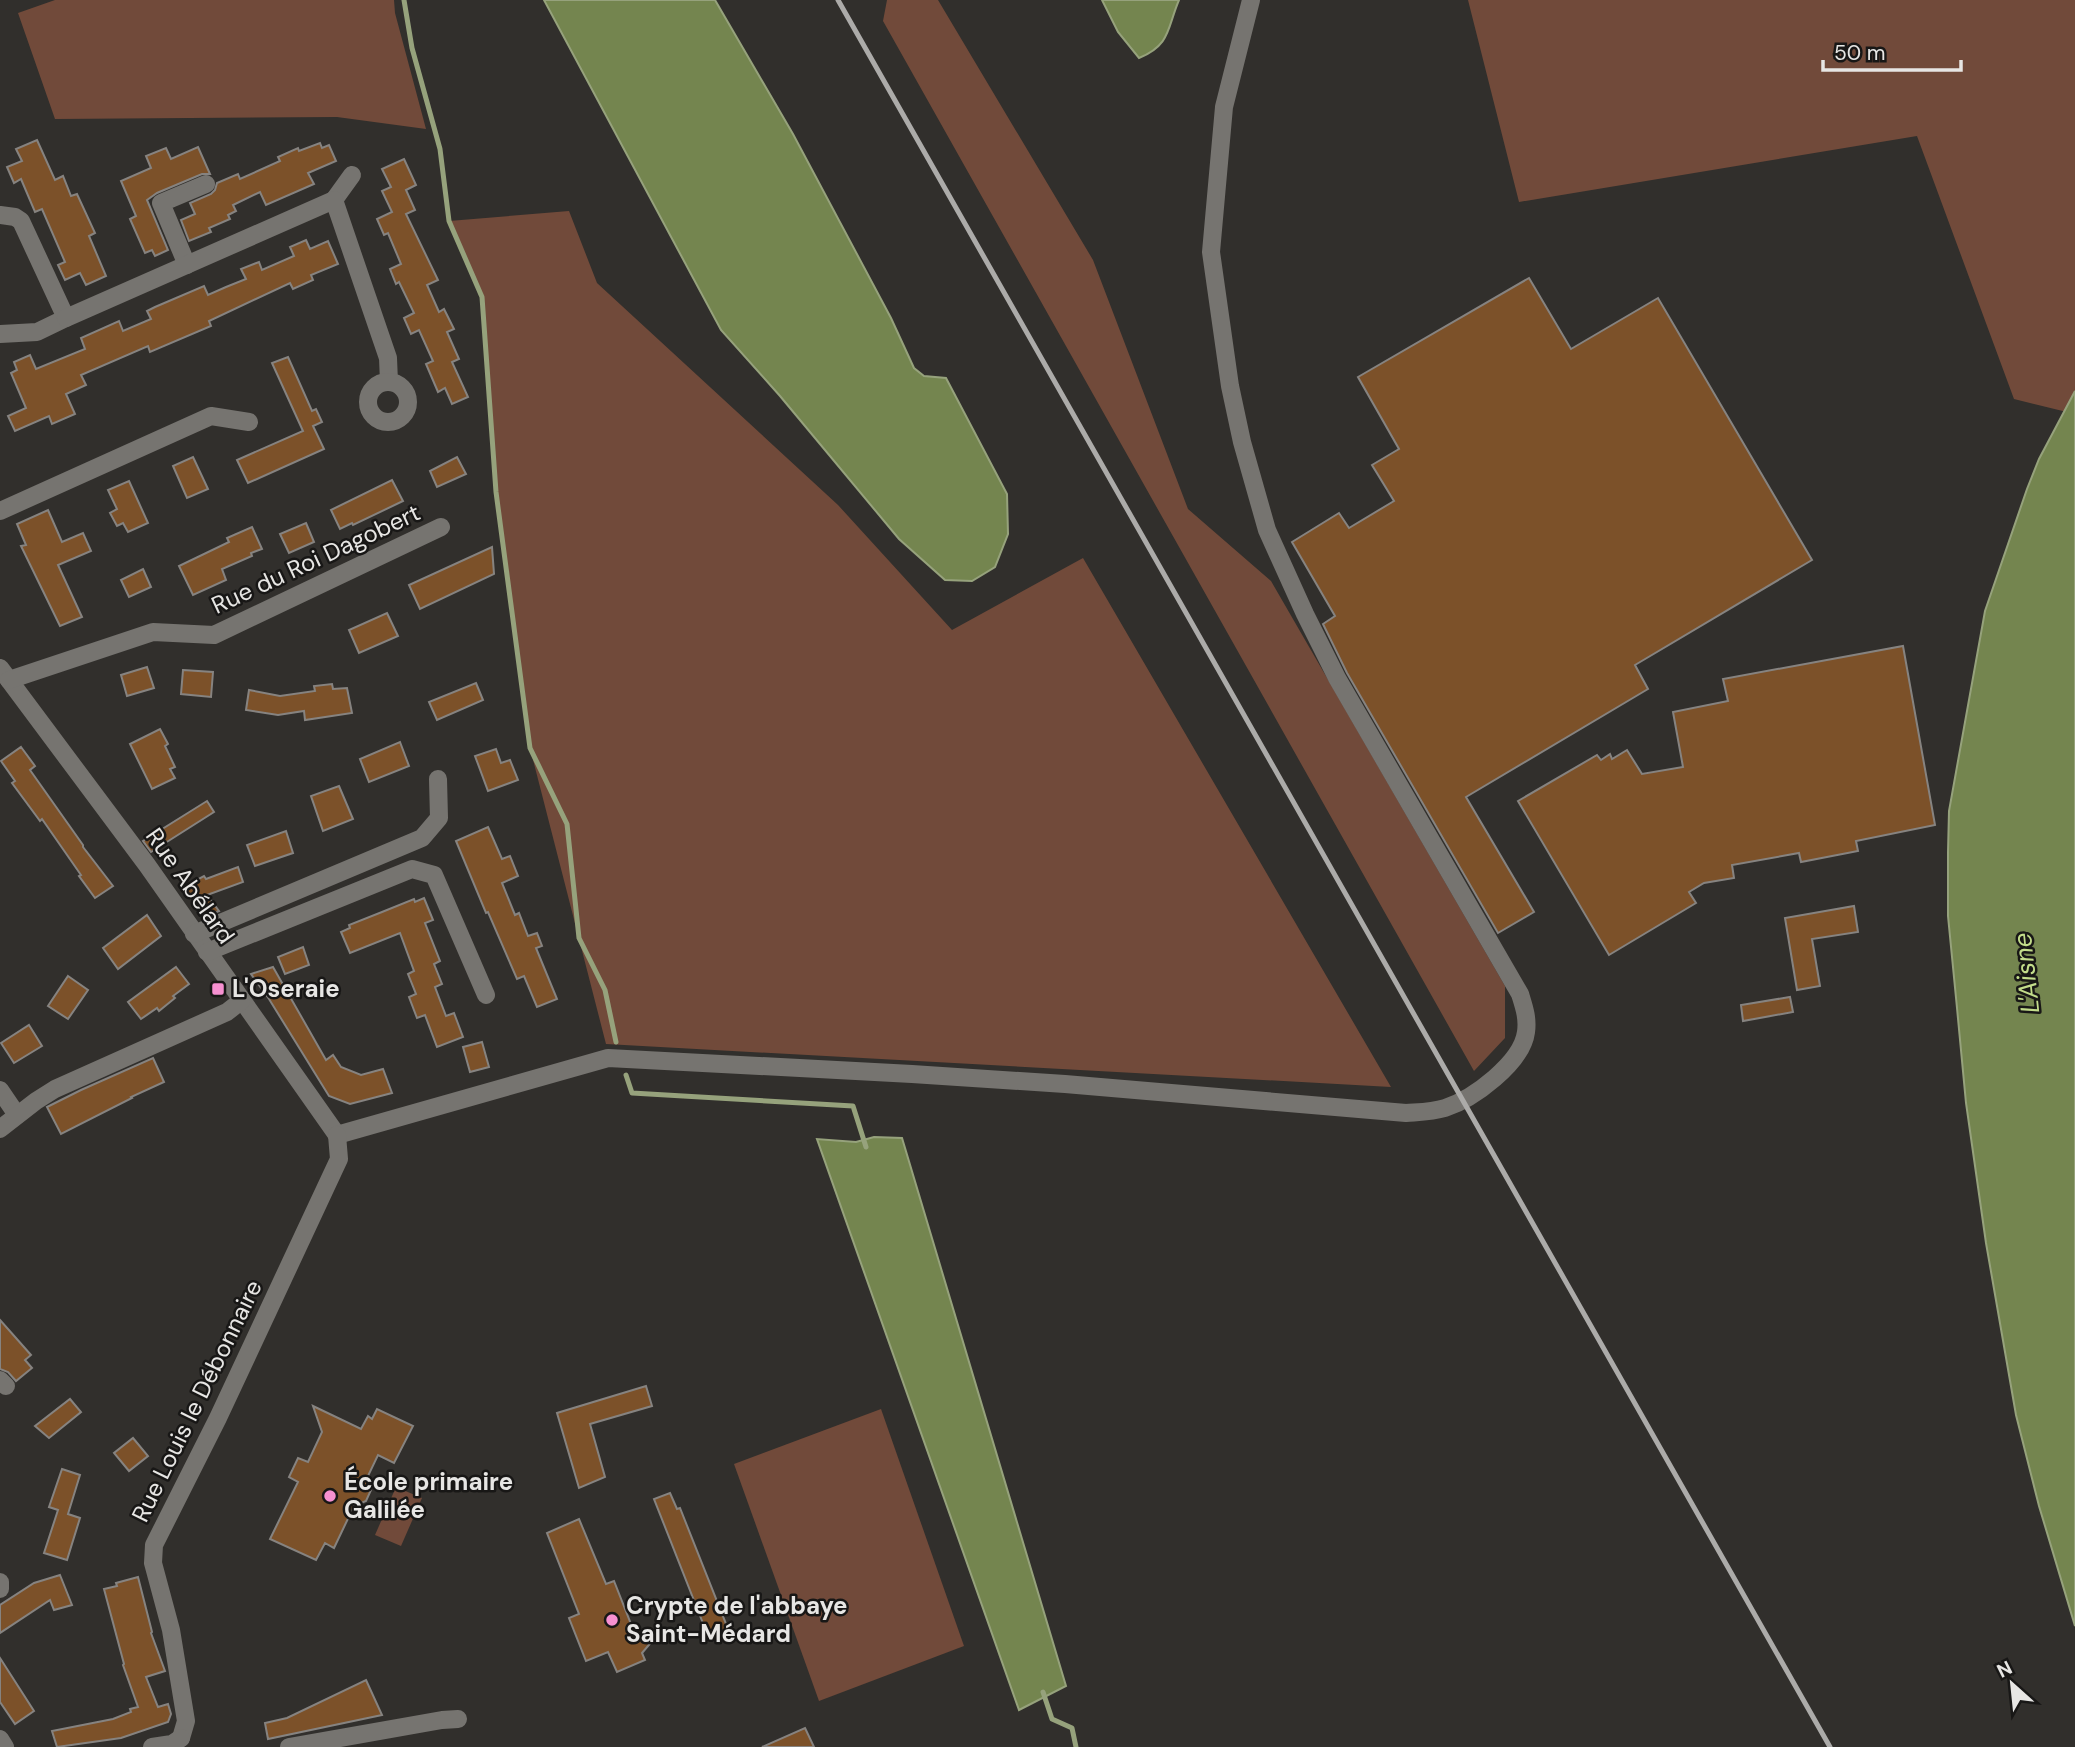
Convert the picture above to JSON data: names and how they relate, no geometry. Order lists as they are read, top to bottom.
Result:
{
  "streets": {
    "street": ["Rue du Roi Dagobert", "Rue Abélard", "Rue Louis le Débonnaire"]
  },
  "crossings": [
    ["Rue du Roi Dagobert", "Rue Abélard"],
    ["Rue Abélard", "Rue Louis le Débonnaire"]
  ],
  "water": ["L'Aisne"],
  "places": {
    "transit": ["L'Oseraie"],
    "other": ["École primaire Galilée", "Crypte de l'abbaye Saint-Médard"]
  },
  "scale_bar": "50 m",
  "north": "top left"
}
